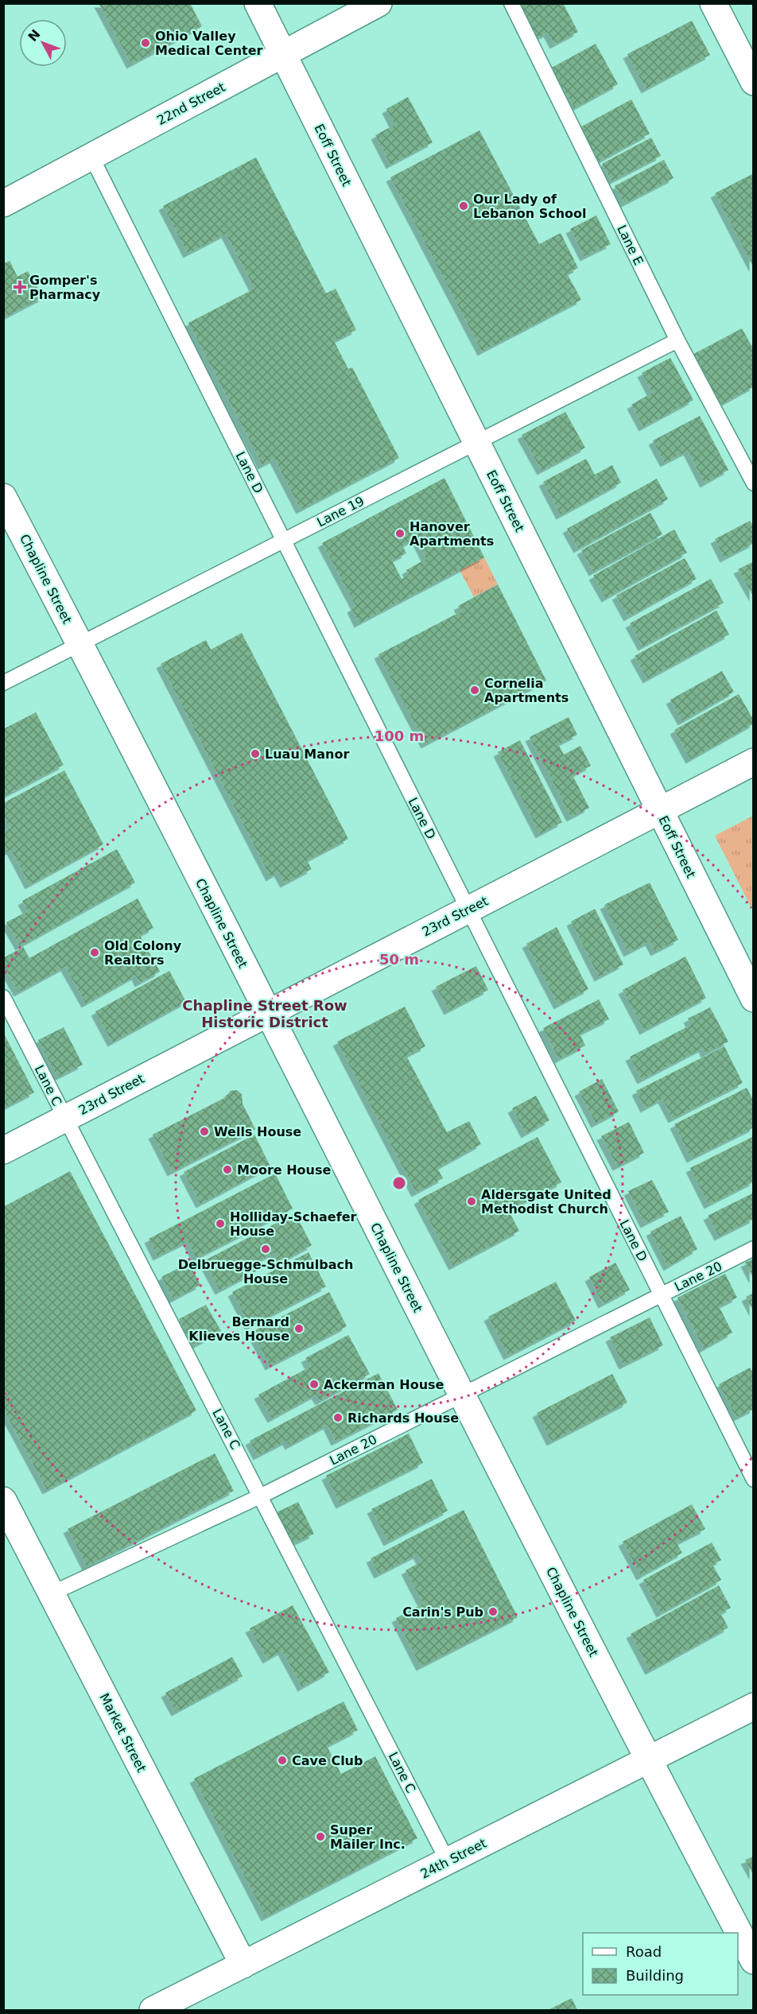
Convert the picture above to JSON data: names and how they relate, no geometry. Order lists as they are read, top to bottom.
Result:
{
  "streets": {
    "street": [
      "22nd Street",
      "Eoff Street",
      "Chapline Street",
      "23rd Street",
      "Market Street",
      "24th Street"
    ],
    "lane": [
      "Lane E",
      "Lane D",
      "Lane 19",
      "Lane C",
      "Lane 20"
    ]
  },
  "crossings": [
    ["22nd Street", "Eoff Street"],
    ["22nd Street", "Lane D"],
    ["Eoff Street", "Lane 19"],
    ["Eoff Street", "23rd Street"],
    ["Lane E", "Lane 19"],
    ["Lane D", "Lane 19"],
    ["Lane D", "23rd Street"],
    ["Lane D", "Lane 20"],
    ["Lane 19", "Chapline Street"],
    ["Chapline Street", "23rd Street"],
    ["Chapline Street", "Lane 20"],
    ["Chapline Street", "24th Street"],
    ["23rd Street", "Lane C"],
    ["Lane C", "Lane 20"],
    ["Lane C", "24th Street"],
    ["Lane 20", "Market Street"],
    ["Market Street", "24th Street"]
  ],
  "districts": ["Chapline Street Row Historic District"],
  "places": {
    "other": [
      "Ohio Valley Medical Center",
      "Our Lady of Lebanon School",
      "Hanover Apartments",
      "Cornelia Apartments",
      "Luau Manor",
      "Old Colony Realtors",
      "Wells House",
      "Moore House",
      "Aldersgate United Methodist Church",
      "Holliday-Schaefer House",
      "Delbruegge-Schmulbach House",
      "Bernard Klieves House",
      "Ackerman House",
      "Richards House",
      "Carin's Pub",
      "Cave Club",
      "Super Mailer Inc."
    ],
    "health": ["Gomper's Pharmacy"]
  },
  "legend": ["Road", "Building"],
  "north": "top left",
  "rings": ["100 m", "50 m"]
}
